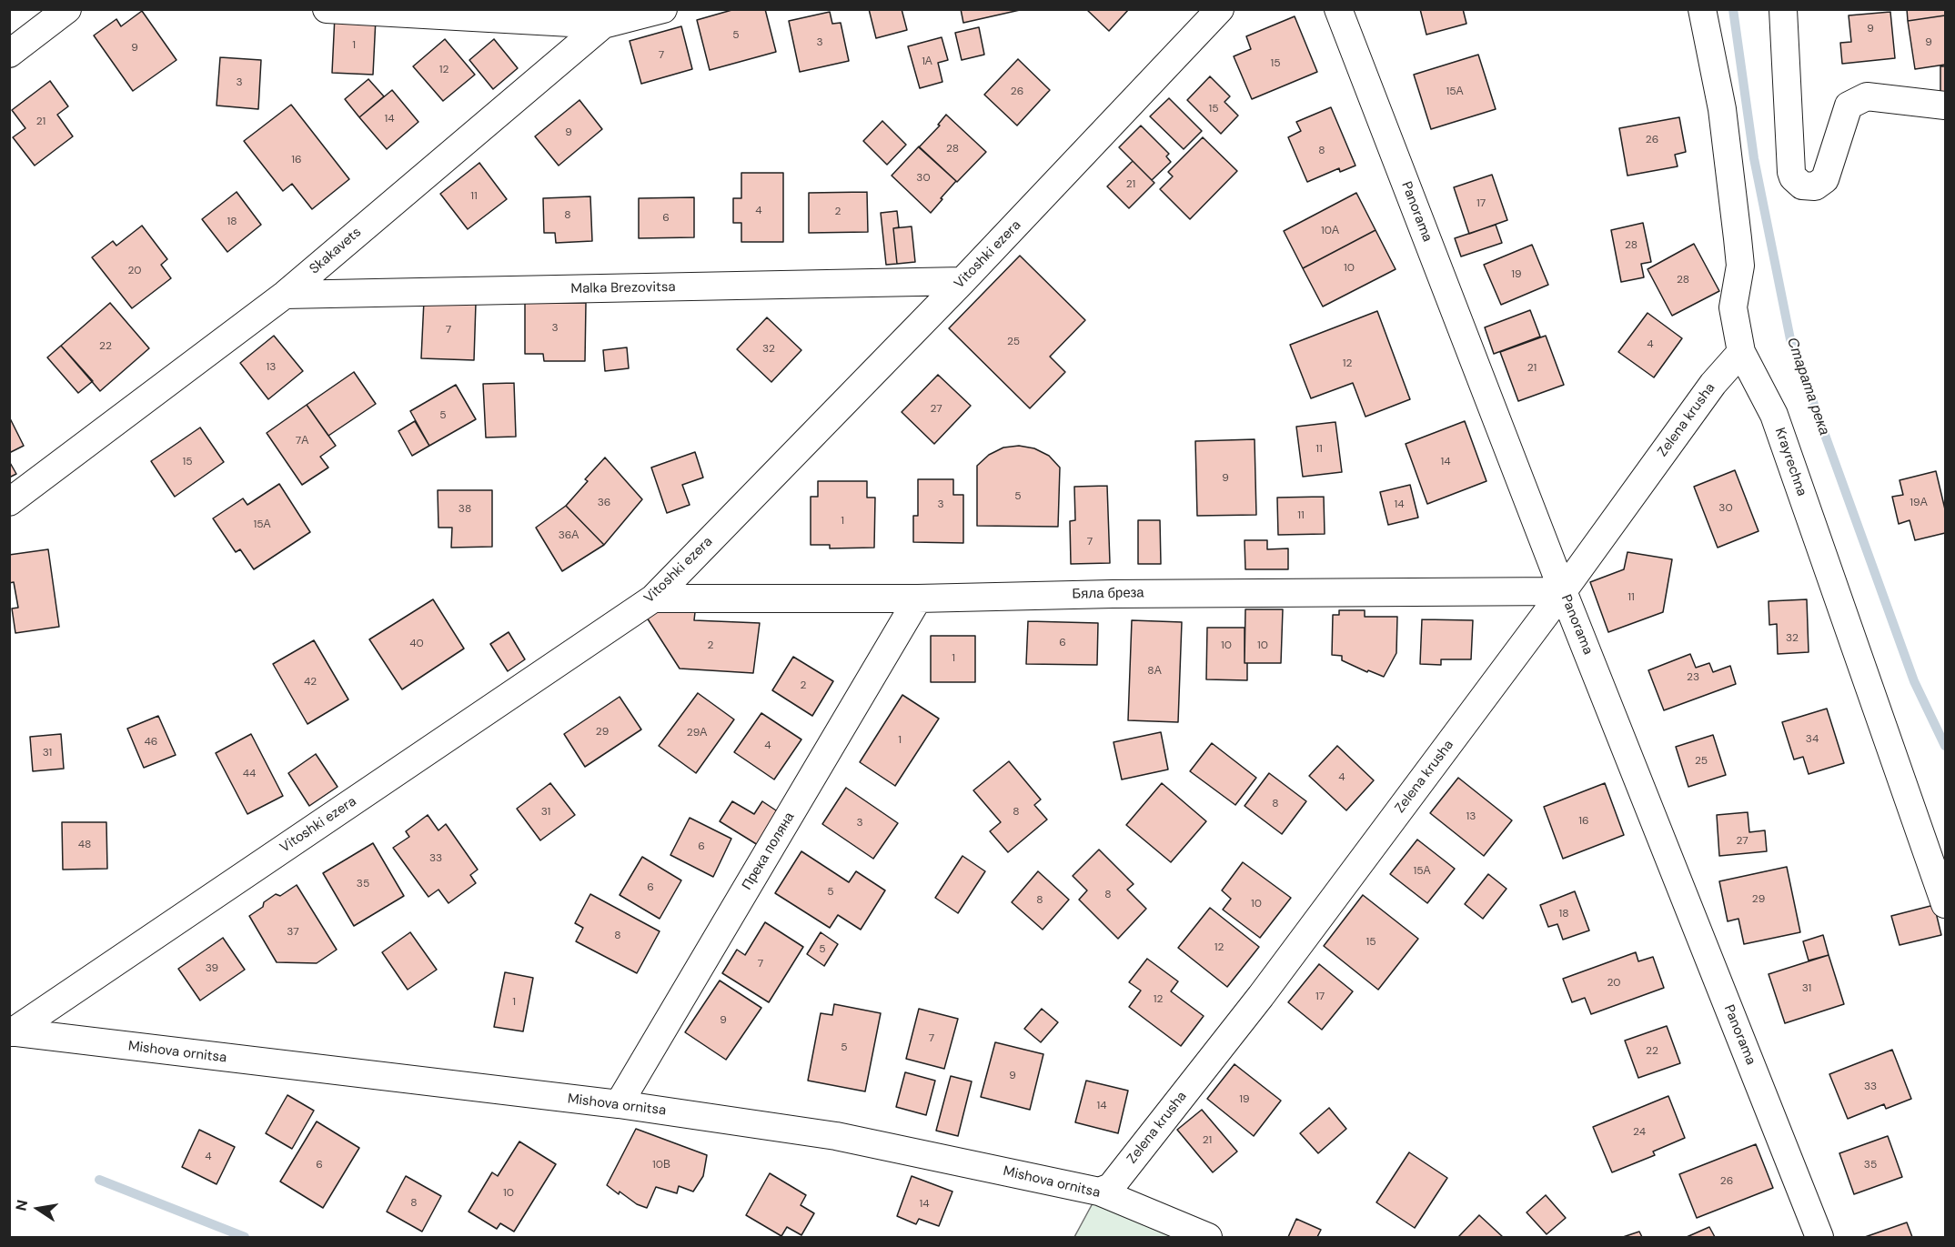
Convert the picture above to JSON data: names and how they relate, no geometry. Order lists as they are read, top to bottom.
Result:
{
  "streets": {
    "street": [
      "Panorama",
      "Skakavets",
      "Vitoshki ezera",
      "Malka Brezovitsa",
      "Zelena krusha",
      "Krayrechna",
      "Бяла бреза",
      "Прека поляна",
      "Mishova ornitsa"
    ]
  },
  "crossings": [
    ["Panorama", "Zelena krusha"],
    ["Panorama", "Бяла бреза"],
    ["Skakavets", "Malka Brezovitsa"],
    ["Vitoshki ezera", "Malka Brezovitsa"],
    ["Vitoshki ezera", "Бяла бреза"],
    ["Vitoshki ezera", "Mishova ornitsa"],
    ["Zelena krusha", "Krayrechna"],
    ["Zelena krusha", "Бяла бреза"],
    ["Zelena krusha", "Mishova ornitsa"],
    ["Бяла бреза", "Прека поляна"],
    ["Прека поляна", "Mishova ornitsa"]
  ],
  "water": ["Старата река"],
  "house_numbers": [
    "9",
    "5",
    "3",
    "9",
    "1",
    "9",
    "7",
    "1А",
    "15",
    "12",
    "3",
    "26",
    "15А",
    "15",
    "14",
    "21",
    "9",
    "26",
    "28",
    "8",
    "16",
    "30",
    "21",
    "11",
    "17",
    "4",
    "2",
    "8",
    "6",
    "18",
    "10А",
    "28",
    "10",
    "20",
    "19",
    "28",
    "3",
    "7",
    "25",
    "4",
    "22",
    "32",
    "12",
    "13",
    "21",
    "27",
    "5",
    "7А",
    "11",
    "15",
    "14",
    "9",
    "5",
    "36",
    "19А",
    "3",
    "14",
    "30",
    "38",
    "11",
    "1",
    "15А",
    "36А",
    "7",
    "11",
    "32",
    "6",
    "40",
    "2",
    "10",
    "10",
    "1",
    "8А",
    "23",
    "42",
    "2",
    "29",
    "29А",
    "34",
    "1",
    "46",
    "4",
    "31",
    "25",
    "44",
    "4",
    "8",
    "31",
    "8",
    "13",
    "16",
    "3",
    "27",
    "48",
    "6",
    "33",
    "15А",
    "35",
    "6",
    "5",
    "8",
    "29",
    "8",
    "10",
    "18",
    "37",
    "8",
    "15",
    "12",
    "5",
    "7",
    "39",
    "20",
    "31",
    "17",
    "12",
    "1",
    "9",
    "7",
    "5",
    "22",
    "9",
    "33",
    "19",
    "14",
    "24",
    "21",
    "4",
    "6",
    "10В",
    "35",
    "26",
    "10",
    "8",
    "14"
  ],
  "north": "left"
}
